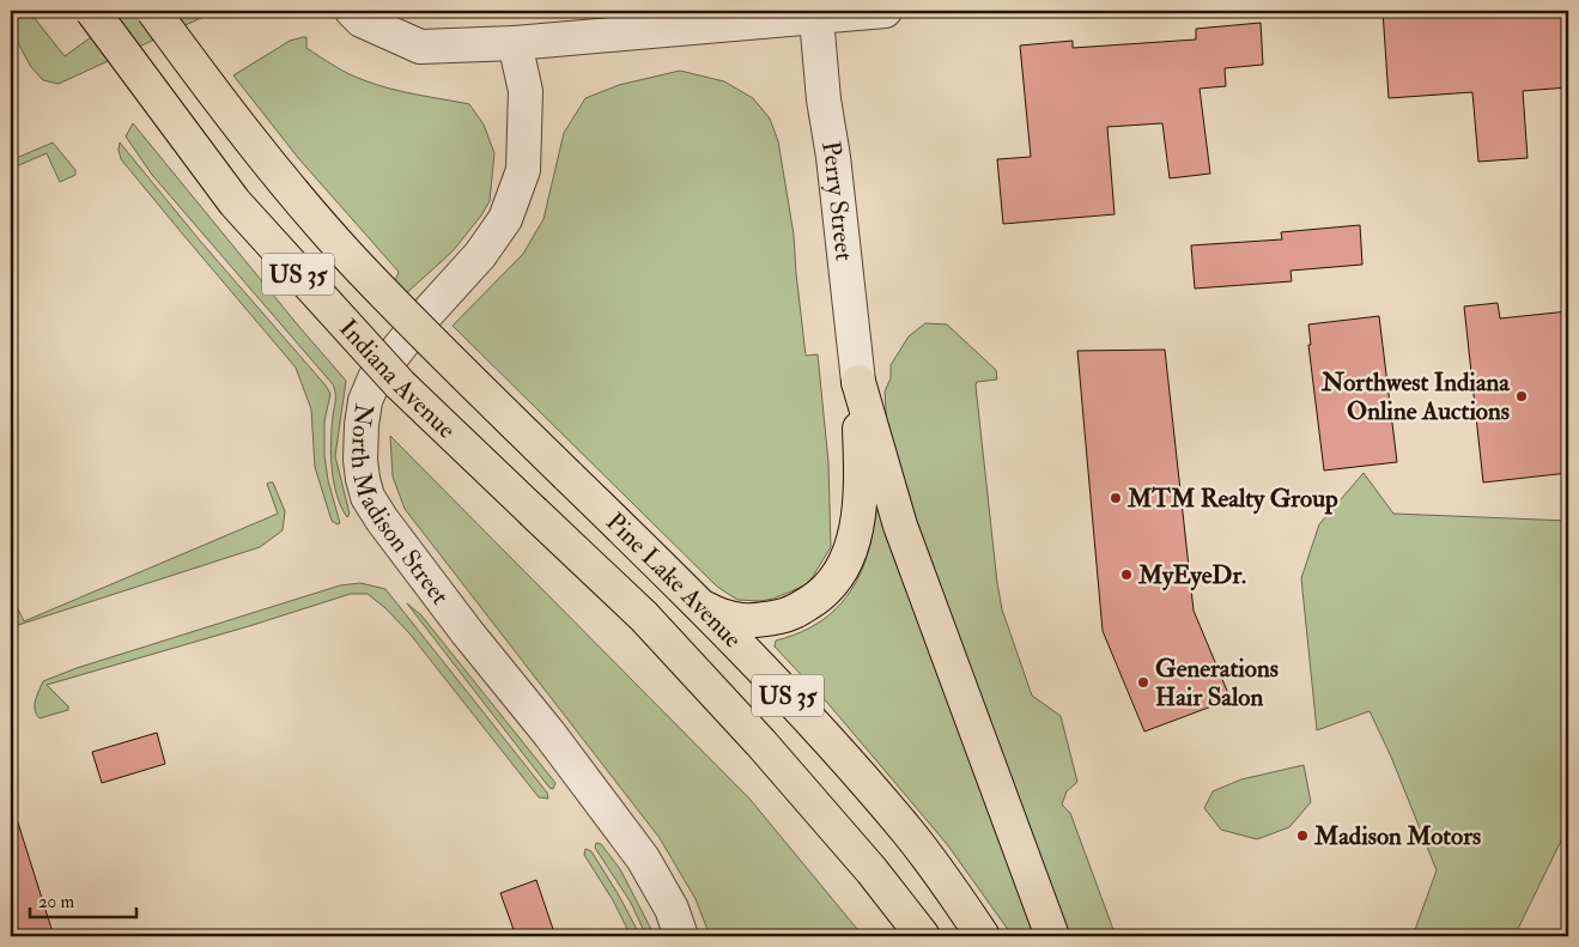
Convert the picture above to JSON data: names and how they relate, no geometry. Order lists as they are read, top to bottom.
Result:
{
  "streets": {
    "main road": ["US 35", "Indiana Avenue", "Pine Lake Avenue"],
    "street": ["Perry Street", "North Madison Street"]
  },
  "crossings": [
    ["Indiana Avenue", "Pine Lake Avenue"]
  ],
  "places": [
    "Northwest Indiana Online Auctions",
    "MTM Realty Group",
    "MyEyeDr.",
    "Generations Hair Salon",
    "Madison Motors"
  ],
  "scale_bar": "20 m"
}
